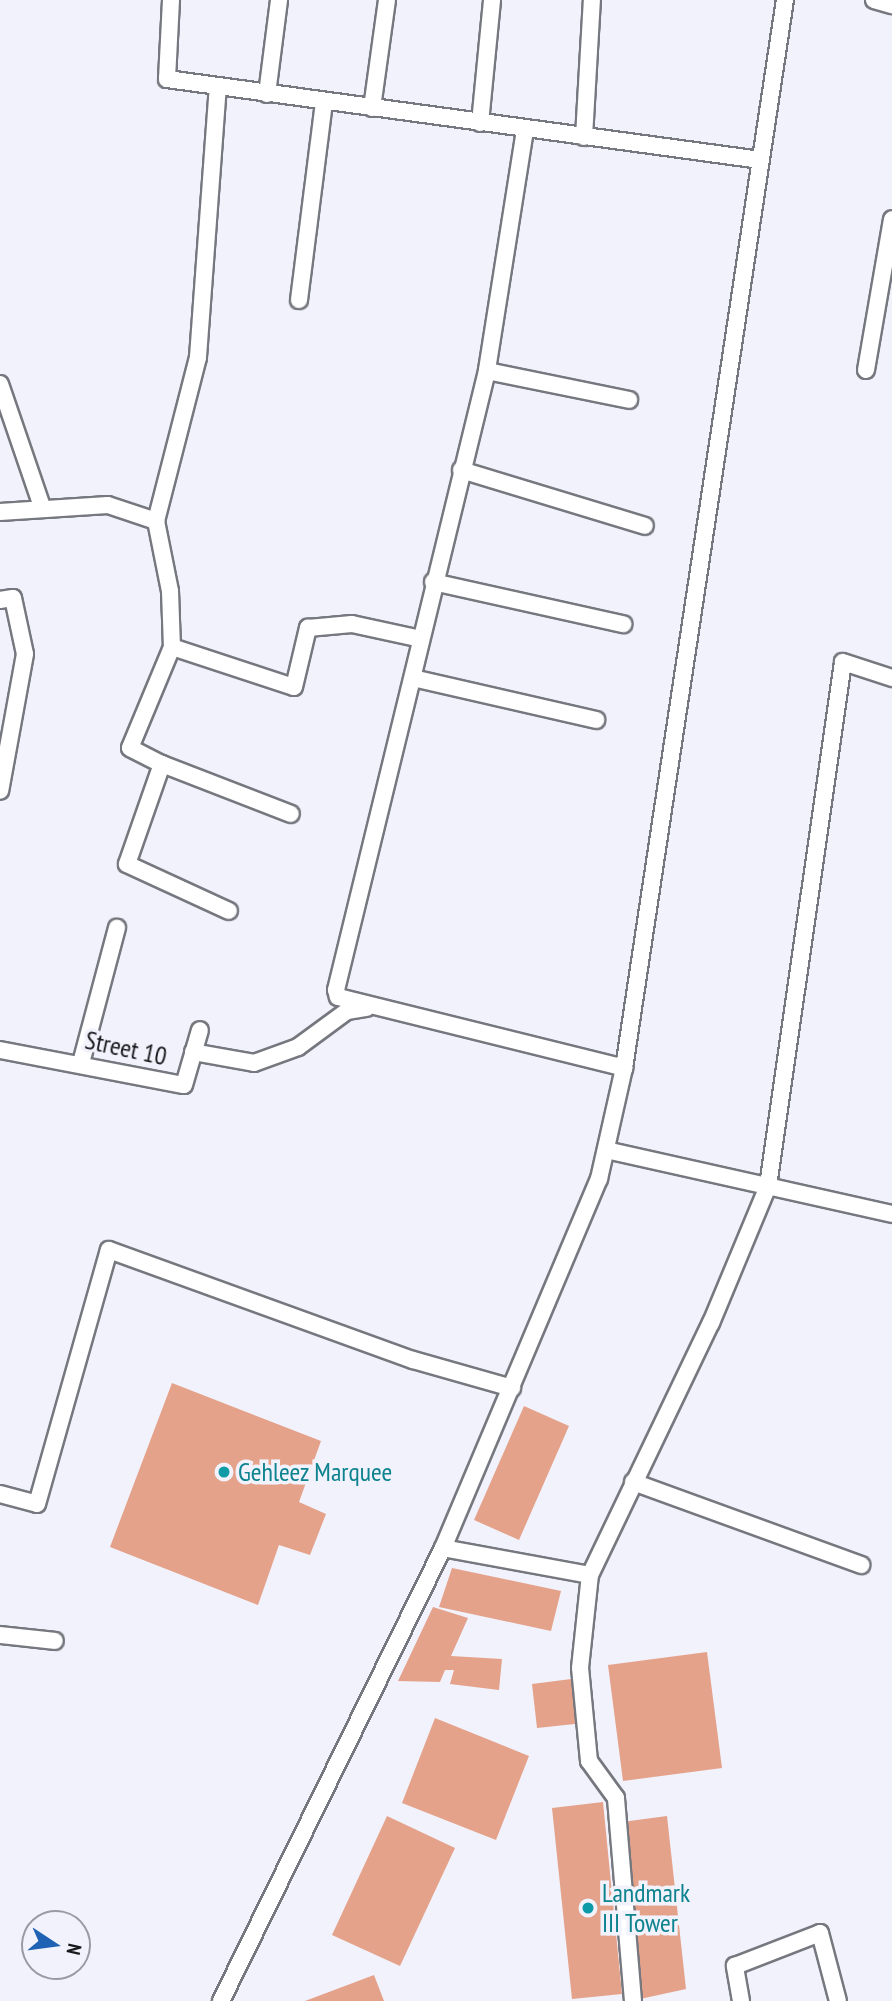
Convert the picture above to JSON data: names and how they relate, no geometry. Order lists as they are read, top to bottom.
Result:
{
  "streets": {
    "street": ["Street 10"]
  },
  "places": ["Gehleez Marquee", "Landmark III Tower"],
  "north": "right"
}
